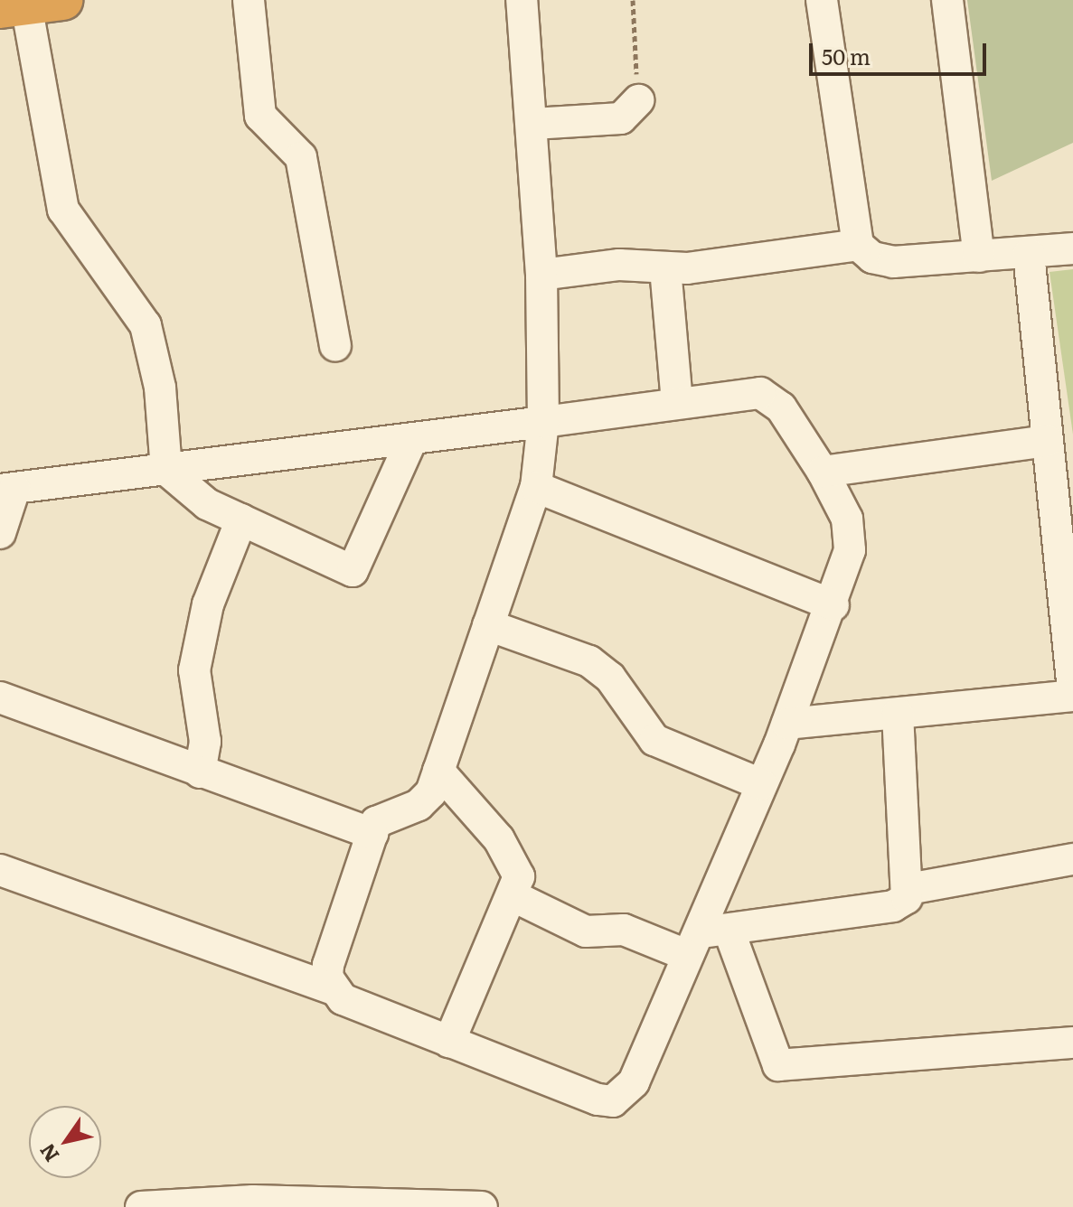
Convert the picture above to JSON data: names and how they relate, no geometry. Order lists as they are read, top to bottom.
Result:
{
  "scale_bar": "50 m",
  "north": "bottom left"
}
